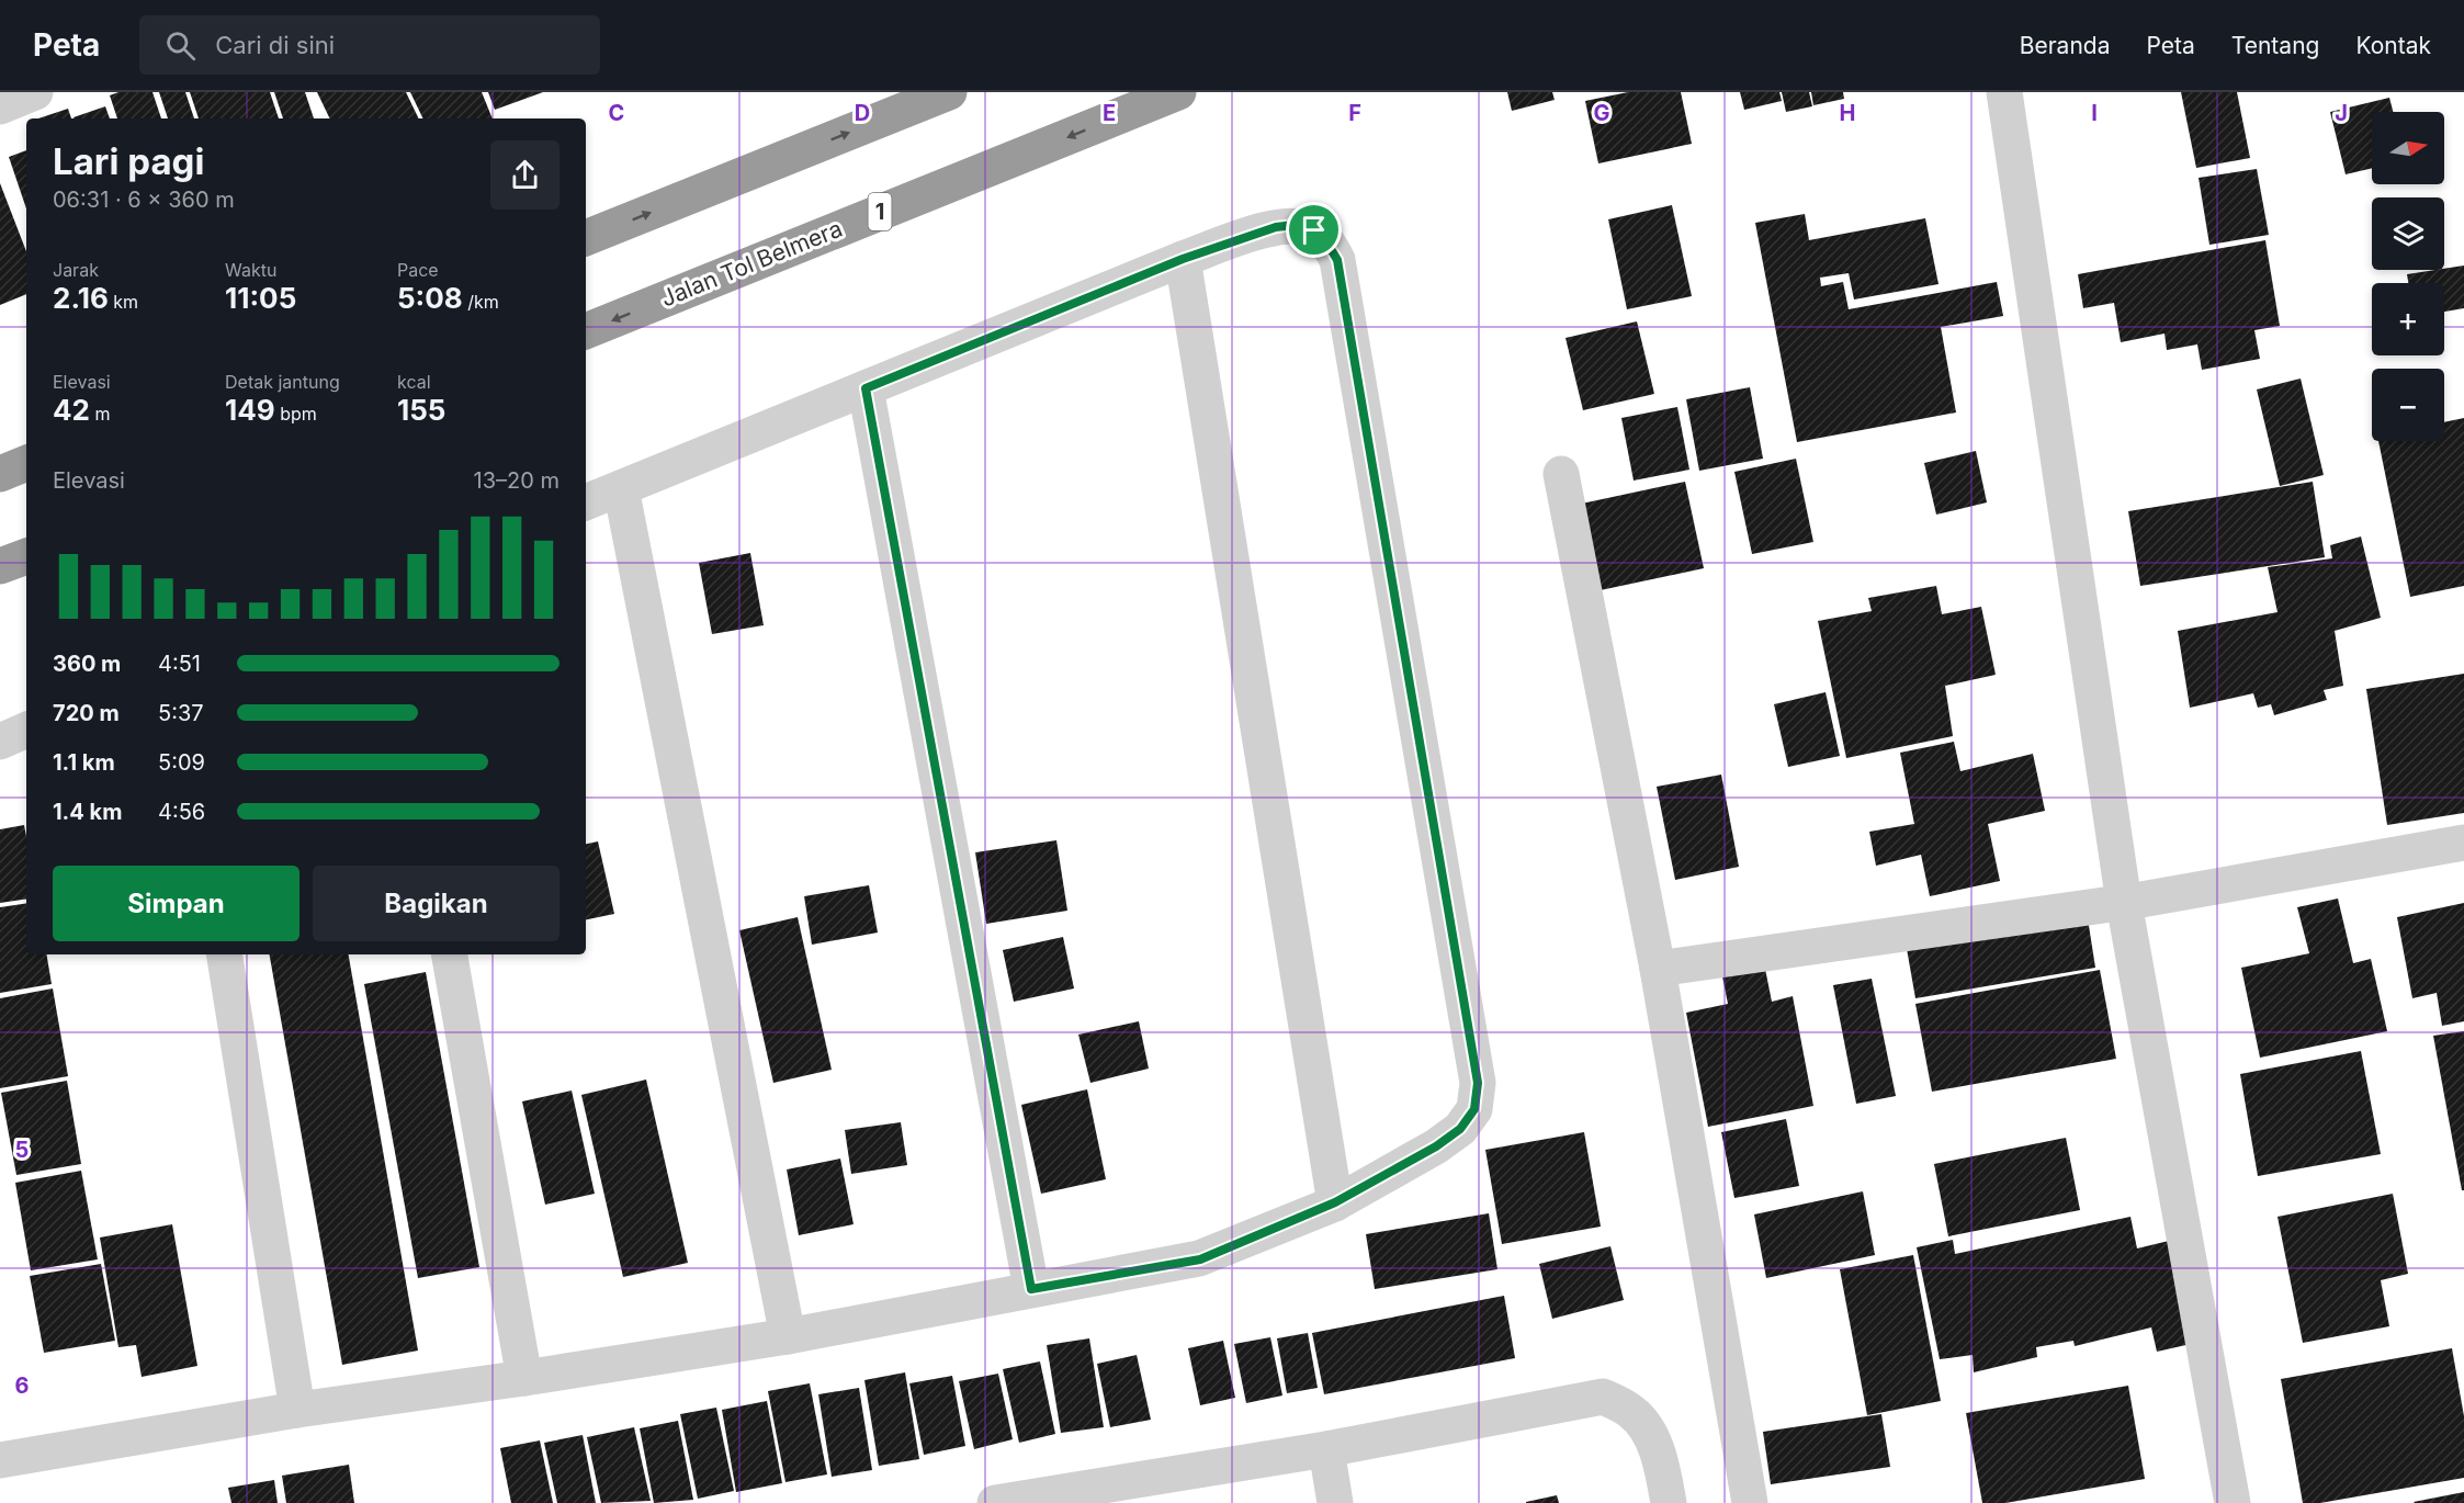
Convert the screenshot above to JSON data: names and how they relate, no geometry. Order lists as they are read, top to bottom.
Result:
{
  "streets": {
    "highway": ["1", "Jalan Tol Belmera"]
  },
  "north": "right",
  "page": {
    "header": "Peta",
    "search": "Cari di sini",
    "nav": [
      "Beranda",
      "Peta",
      "Tentang",
      "Kontak"
    ],
    "map_buttons": ["+", "−"],
    "heading": ["Lari pagi", "06:31 · 6 × 360 m"],
    "stats": [
      ["Jarak", "2.16 km"],
      ["Waktu", "11:05"],
      ["Pace", "5:08 /km"],
      ["Elevasi", "42 m"],
      ["Detak jantung", "149 bpm"],
      ["kcal", "155"]
    ],
    "chart": ["Elevasi", "13–20 m"],
    "list": [
      {
        "name": "360 m",
        "note": "4:51"
      },
      {
        "name": "720 m",
        "note": "5:37"
      },
      {
        "name": "1.1 km",
        "note": "5:09"
      },
      {
        "name": "1.4 km",
        "note": "4:56"
      }
    ],
    "buttons": ["Simpan", "Bagikan"]
  },
  "grid": {
    "columns": [
      "C",
      "D",
      "E",
      "F",
      "G",
      "H",
      "I",
      "J"
    ],
    "rows": ["5", "6"]
  }
}
